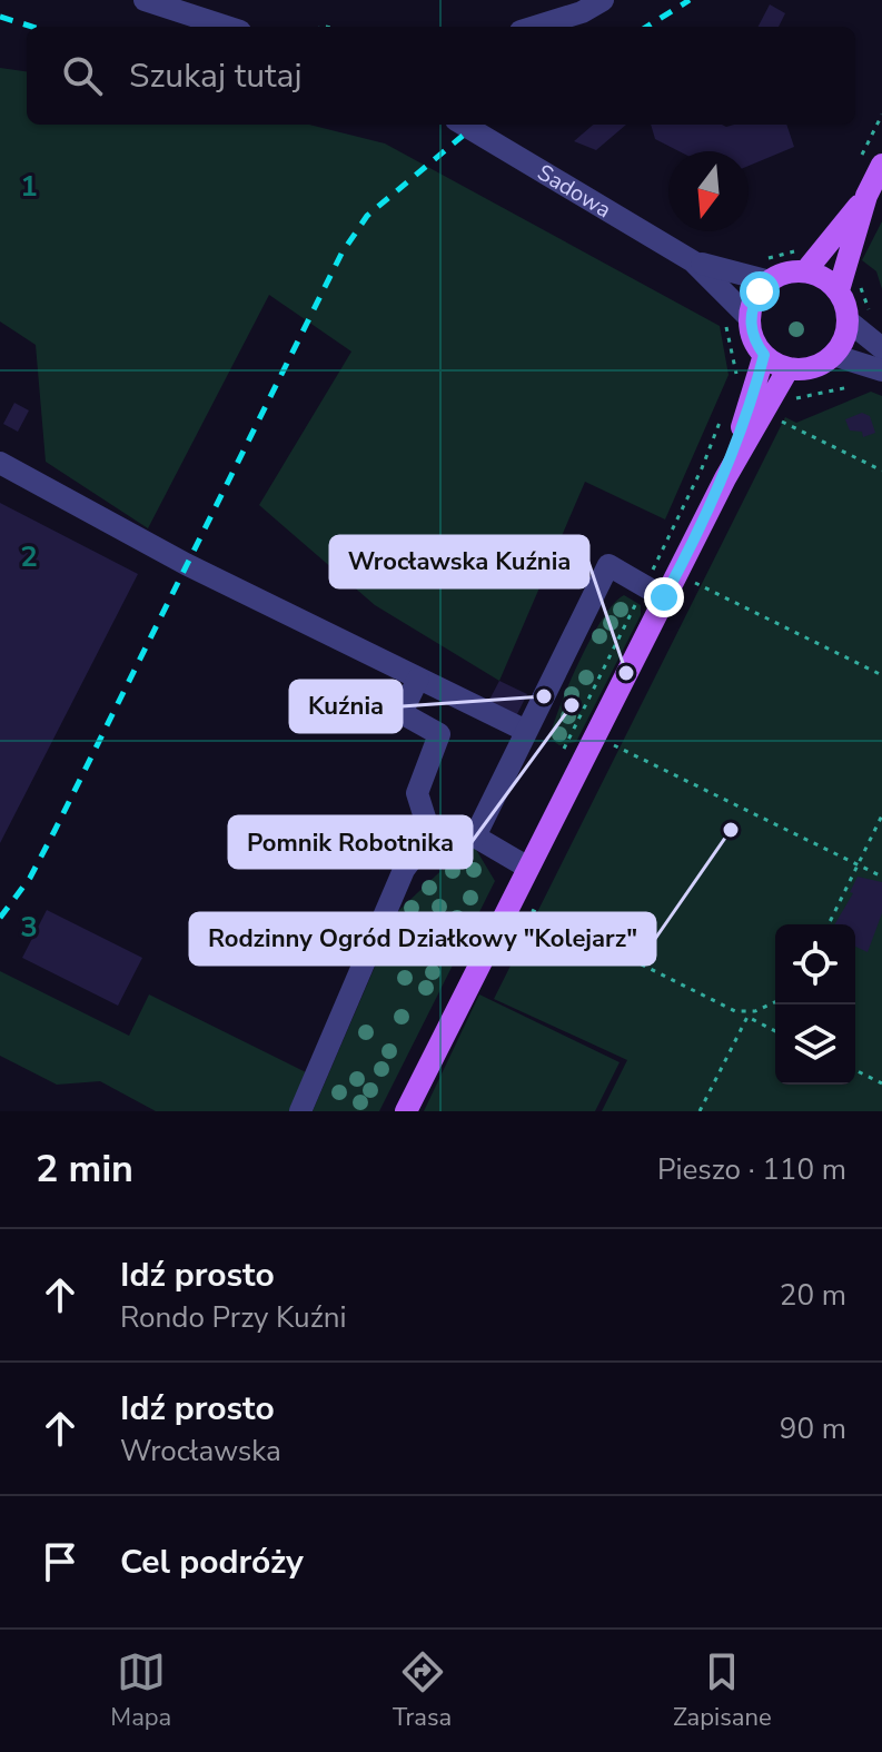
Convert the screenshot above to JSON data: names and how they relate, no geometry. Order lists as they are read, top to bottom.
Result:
{
  "streets": {
    "street": ["Sadowa"]
  },
  "places": [
    "Wrocławska Kuźnia",
    "Kuźnia",
    "Pomnik Robotnika",
    "Rodzinny Ogród Działkowy \"Kolejarz\""
  ],
  "north": "bottom",
  "page": {
    "search": "Szukaj tutaj",
    "heading": ["2 min", "Pieszo · 110 m"],
    "list": [
      ["Idź prosto", "Rondo Przy Kuźni", "20 m"],
      ["Idź prosto", "Wrocławska", "90 m"],
      "Cel podróży"
    ],
    "nav": ["Mapa", "Trasa", "Zapisane"]
  },
  "grid": {
    "rows": ["1", "2", "3"]
  }
}
